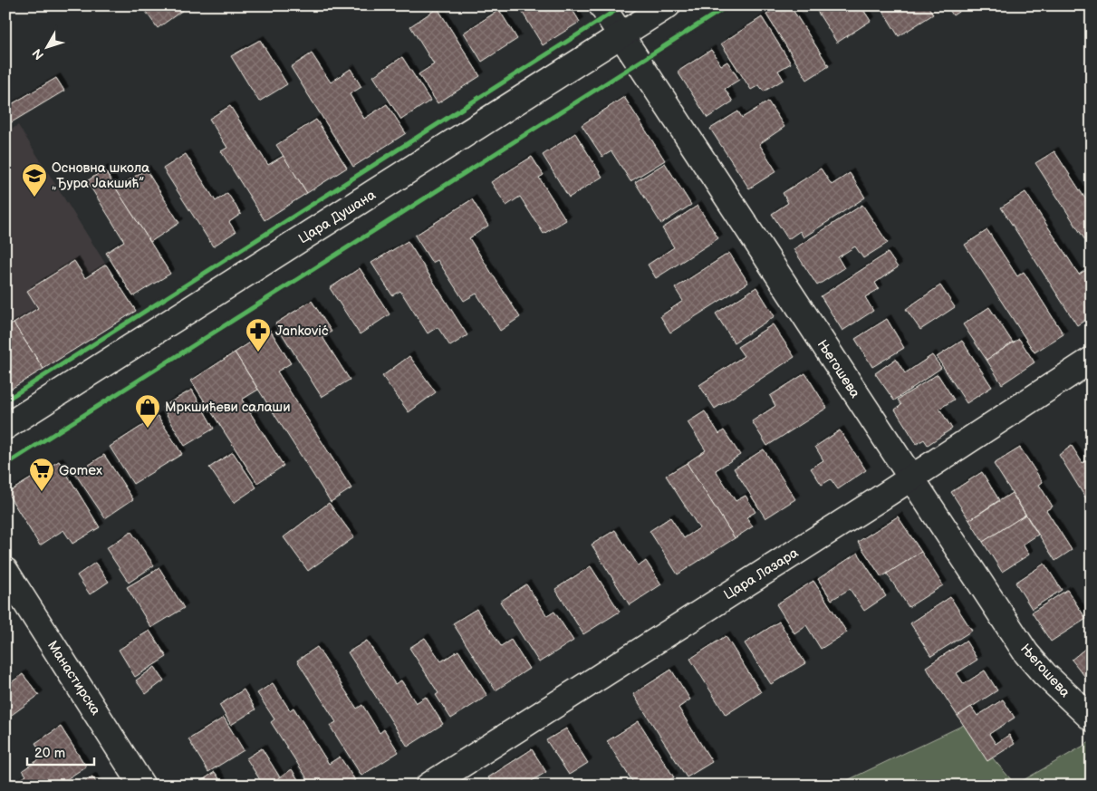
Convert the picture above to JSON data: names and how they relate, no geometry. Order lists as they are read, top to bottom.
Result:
{
  "streets": {
    "street": [
      "Цара Душана",
      "Његошева",
      "Цара Лазара",
      "Манастирска"
    ]
  },
  "crossings": [
    ["Цара Душана", "Његошева"],
    ["Његошева", "Цара Лазара"]
  ],
  "places": {
    "school or university": ["Основна школа „Ђура Јакшић”"],
    "pharmacy": ["Janković"],
    "shop": ["Мркшићеви салаши"],
    "supermarket": ["Gomex"]
  },
  "scale_bar": "20 m",
  "north": "bottom left"
}
